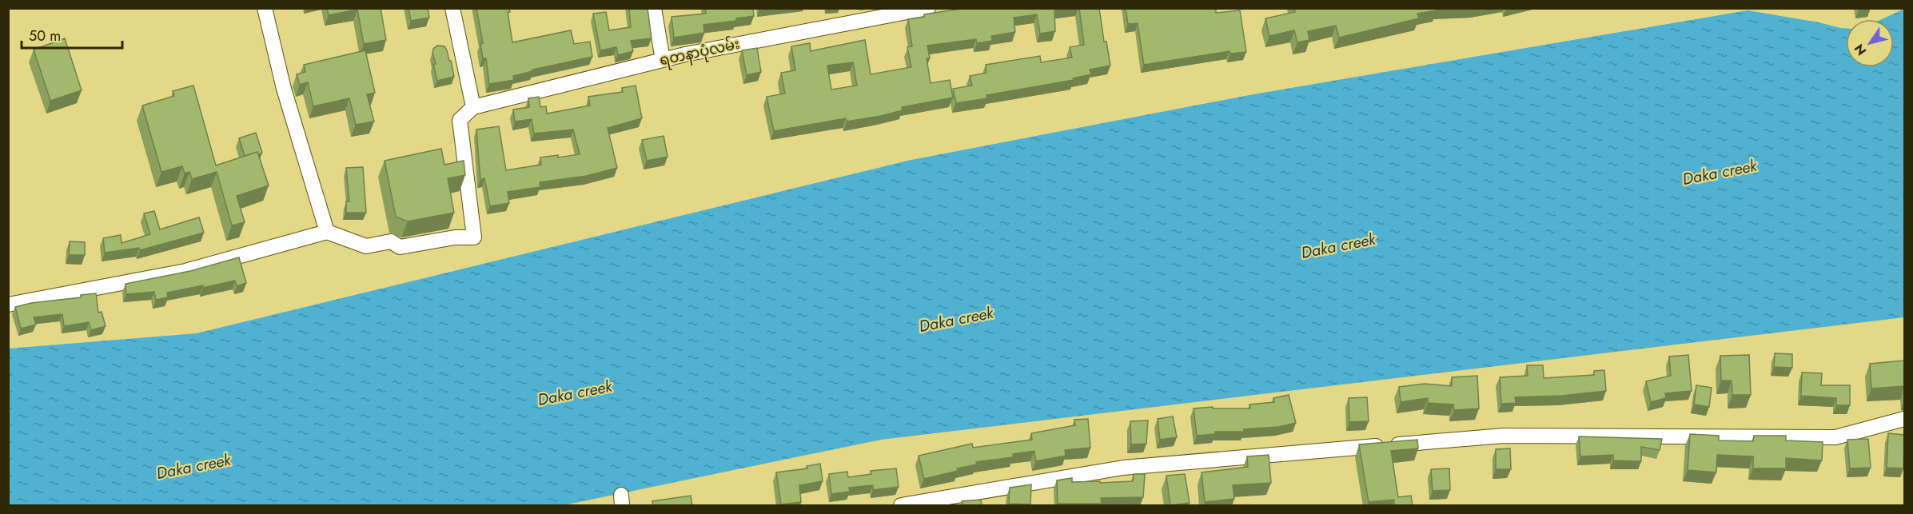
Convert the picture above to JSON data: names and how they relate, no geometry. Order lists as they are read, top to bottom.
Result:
{
  "streets": {
    "street": ["ရတနာပုံလမ်း"]
  },
  "water": ["Daka creek"],
  "scale_bar": "50 m",
  "north": "bottom left"
}
